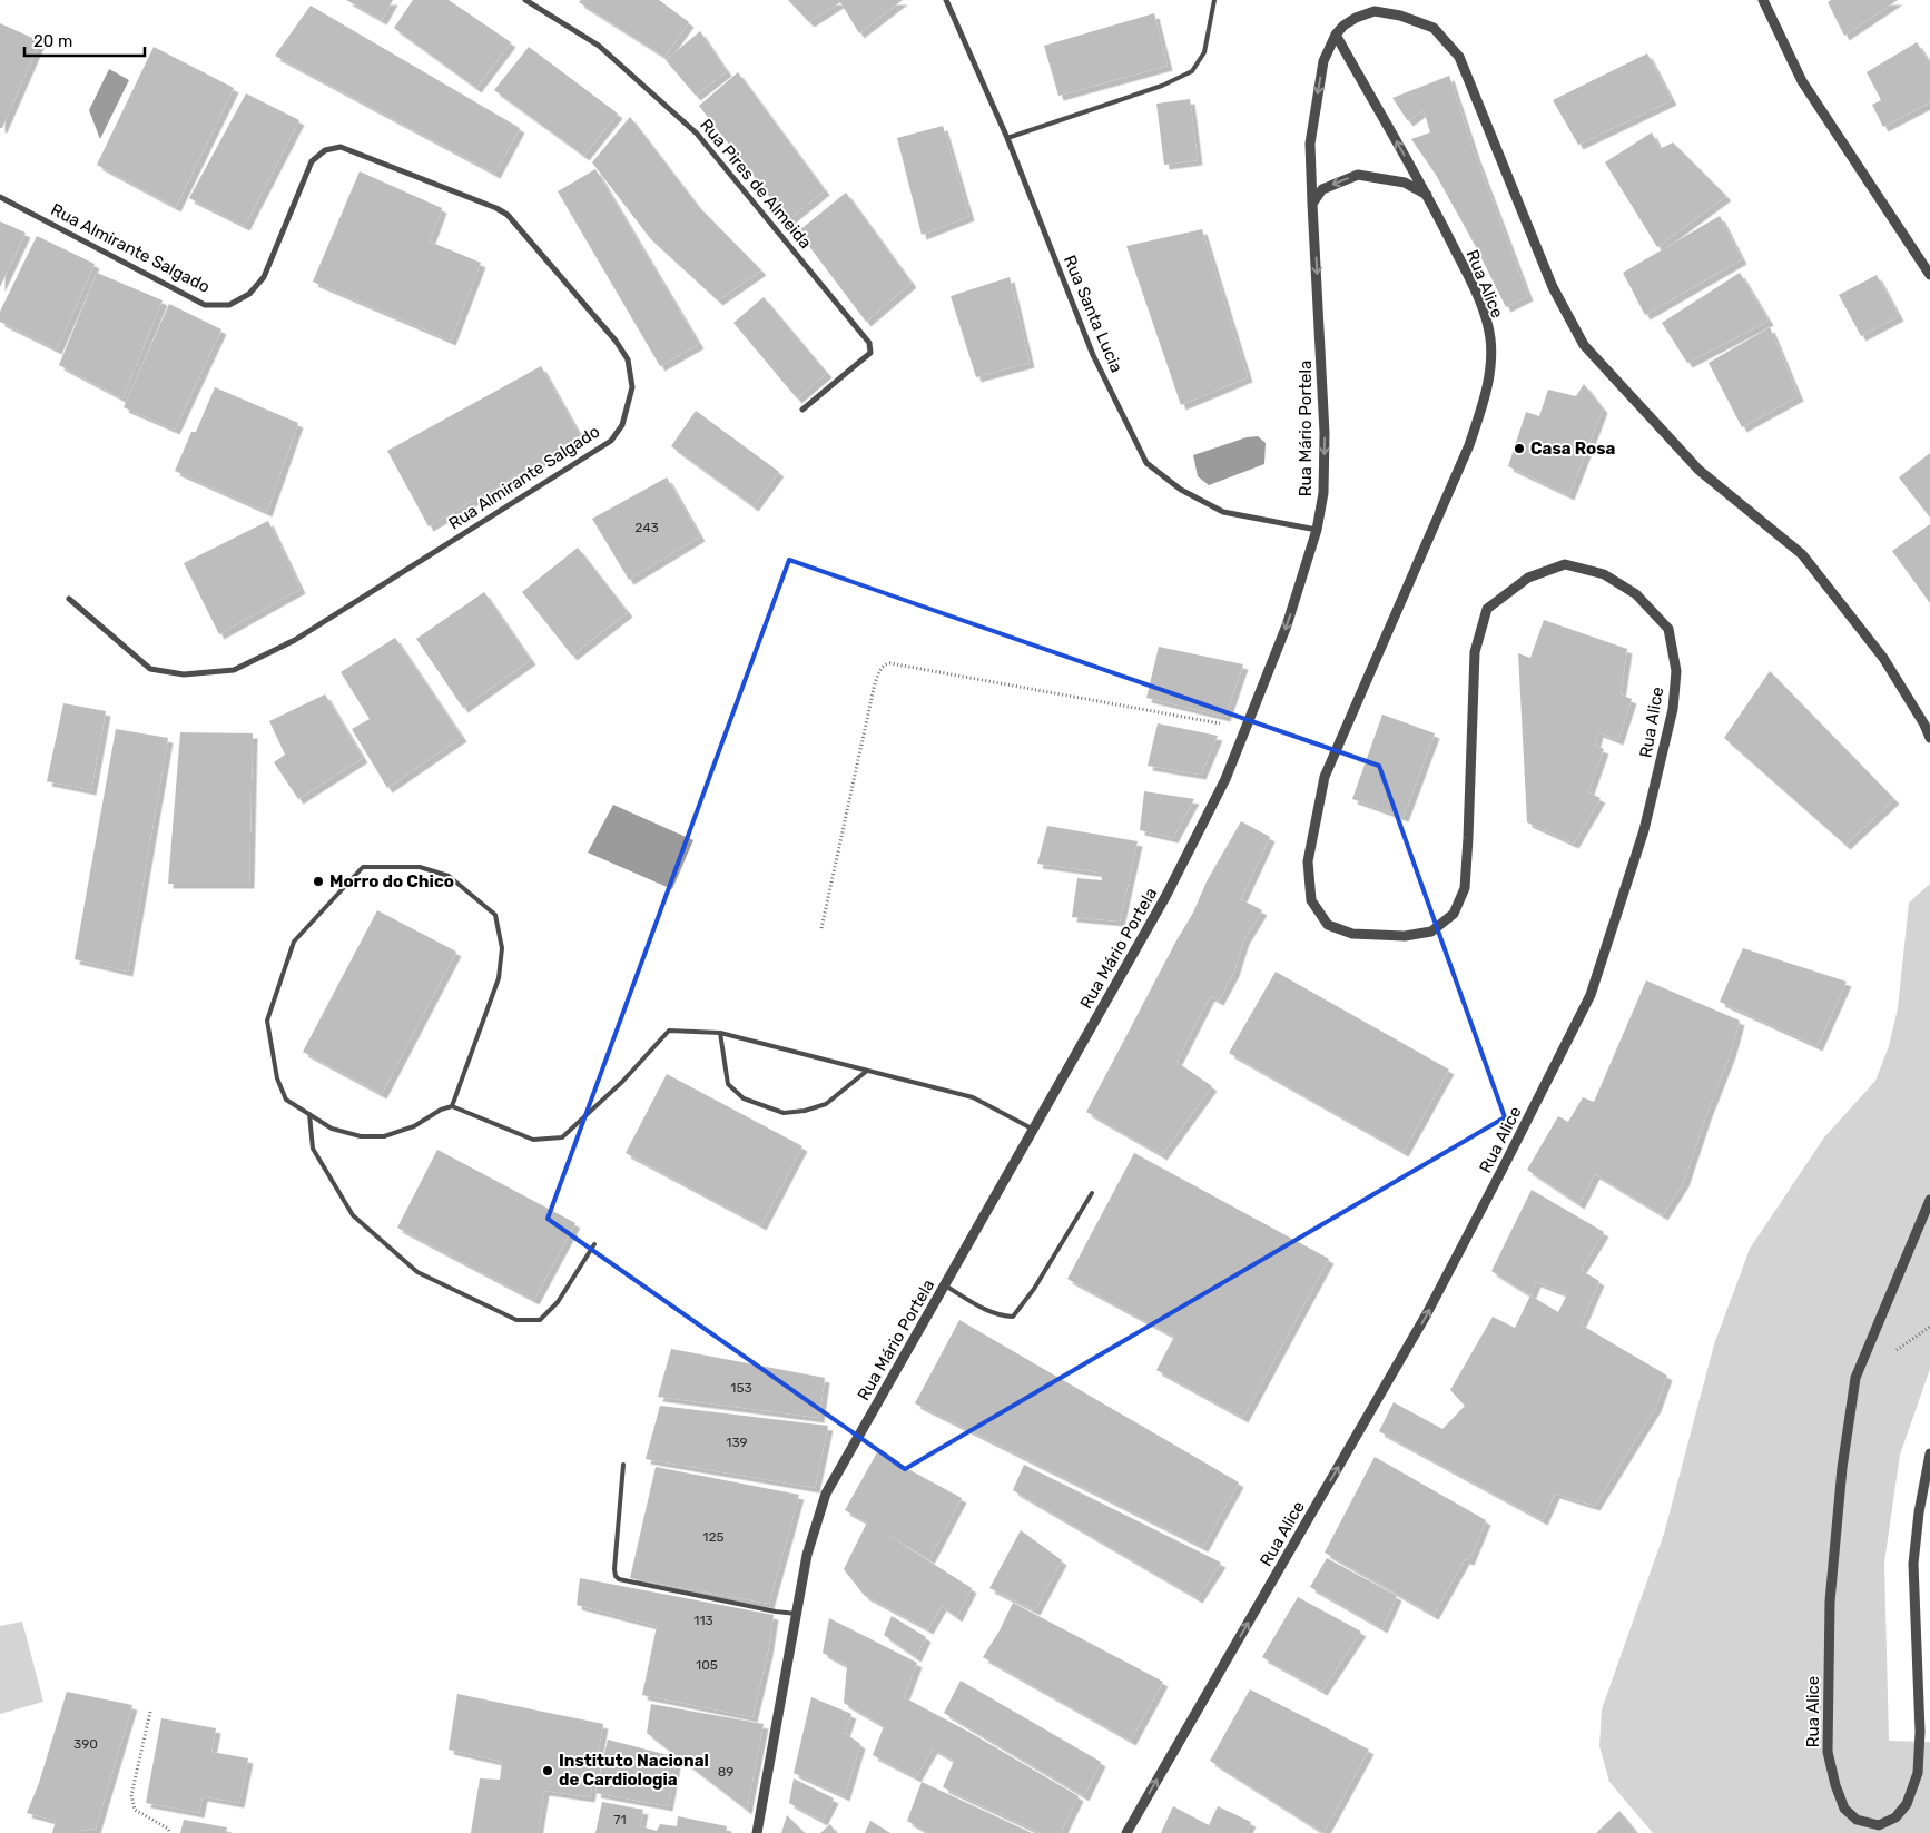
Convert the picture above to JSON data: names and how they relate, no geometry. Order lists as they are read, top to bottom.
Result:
{
  "streets": {
    "street": [
      "Rua Pires de Almeida",
      "Rua Almirante Salgado",
      "Rua Alice",
      "Rua Santa Lucia",
      "Rua Mário Portela"
    ]
  },
  "crossings": [
    ["Rua Alice", "Rua Mário Portela"],
    ["Rua Santa Lucia", "Rua Mário Portela"]
  ],
  "one_way": ["Rua Mário Portela"],
  "places": ["Casa Rosa", "Morro do Chico", "Instituto Nacional de Cardiologia"],
  "house_numbers": [
    "243",
    "153",
    "139",
    "125",
    "113",
    "105",
    "390",
    "89",
    "71"
  ],
  "scale_bar": "20 m"
}
